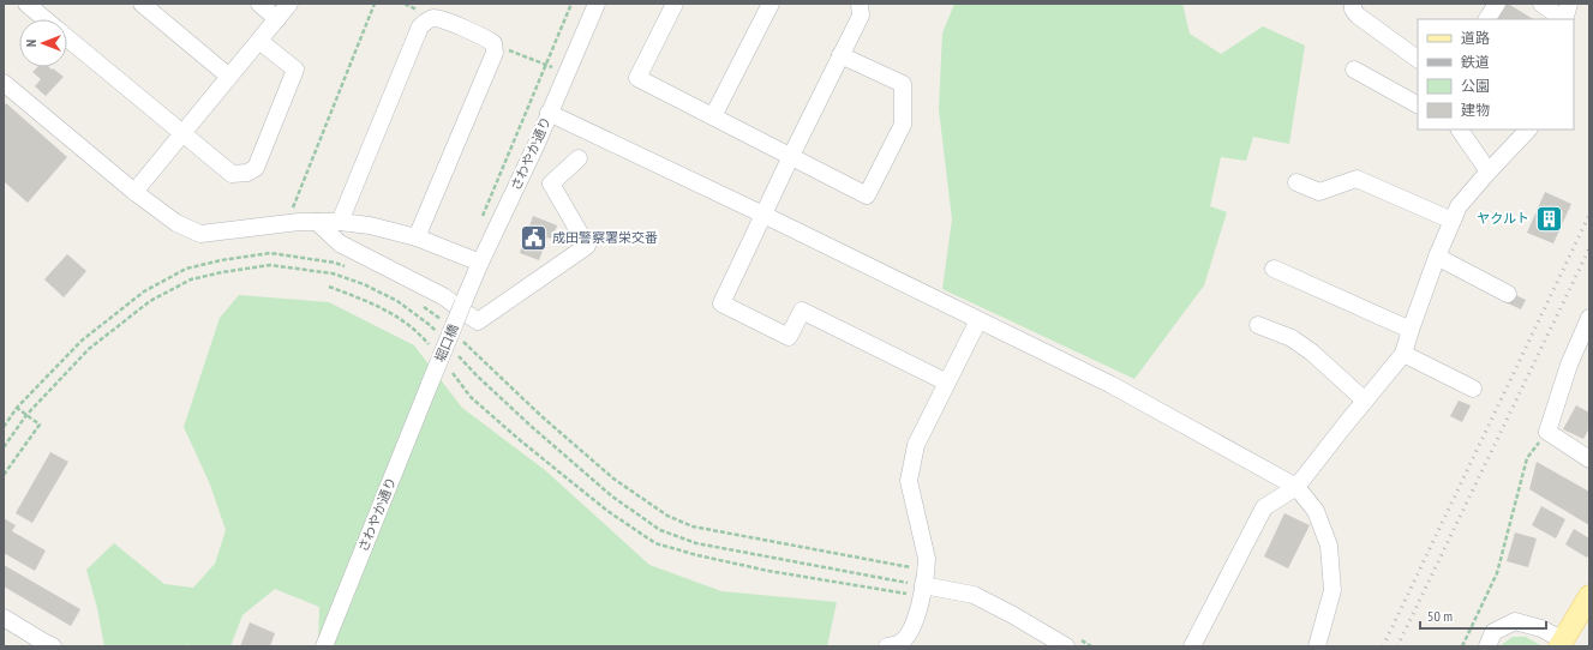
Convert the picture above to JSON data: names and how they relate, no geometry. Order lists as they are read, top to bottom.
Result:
{
  "streets": {
    "street": ["さわやか通り", "堀口橋"]
  },
  "crossings": [
    ["さわやか通り", "堀口橋"]
  ],
  "places": {
    "building": ["ヤクルト"],
    "public building": ["成田警察署栄交番"]
  },
  "legend": [
    "道路",
    "鉄道",
    "公園",
    "建物"
  ],
  "scale_bar": "50 m",
  "north": "left"
}
